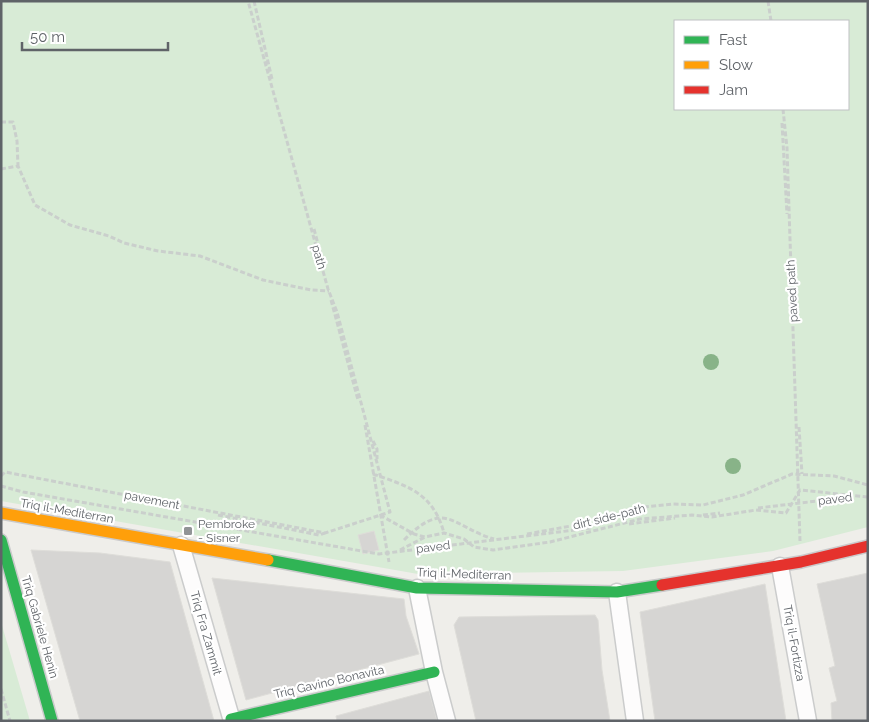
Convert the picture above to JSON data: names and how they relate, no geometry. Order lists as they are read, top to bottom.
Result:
{
  "streets": {
    "street": [
      "Triq il-Mediterran",
      "Triq Gabriele Henin",
      "Triq Fra Zammit",
      "Triq il-Fortizza",
      "Triq Gavino Bonavita"
    ],
    "path": [
      "path",
      "paved path",
      "paved",
      "dirt side-path"
    ]
  },
  "crossings": [
    ["paved path", "dirt side-path"],
    ["Triq il-Mediterran", "Triq Fra Zammit"],
    ["Triq il-Mediterran", "Triq il-Fortizza"],
    ["Triq Fra Zammit", "Triq Gavino Bonavita"]
  ],
  "places": {
    "transit": ["Pembroke - Sisner"]
  },
  "legend": ["Fast", "Slow", "Jam"],
  "scale_bar": "50 m"
}
